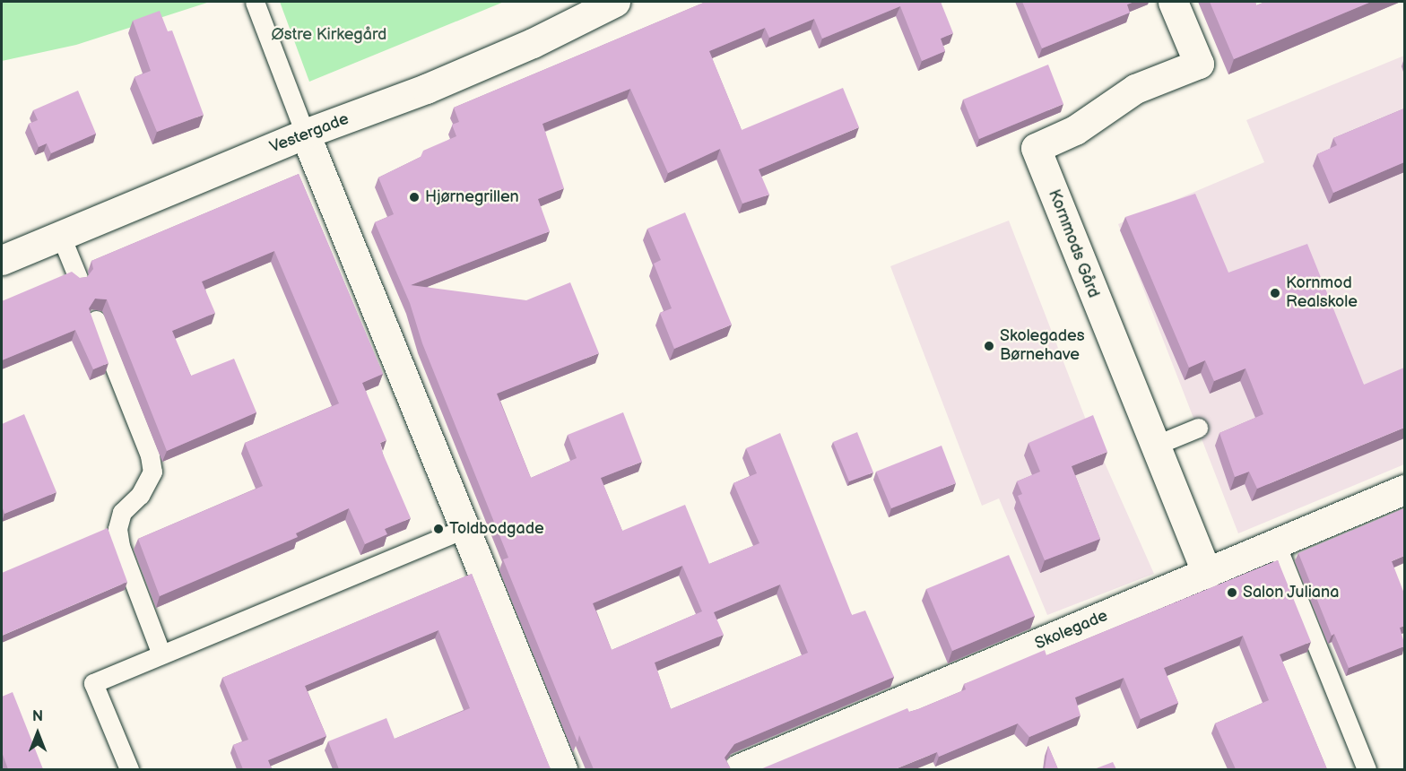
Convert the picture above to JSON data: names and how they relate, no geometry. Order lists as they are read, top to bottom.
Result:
{
  "streets": {
    "street": ["Vestergade", "Kornmods Gård", "Skolegade"]
  },
  "crossings": [
    ["Kornmods Gård", "Skolegade"]
  ],
  "parks": ["Østre Kirkegård"],
  "places": [
    "Hjørnegrillen",
    "Kornmod Realskole",
    "Skolegades Børnehave",
    "Toldbodgade",
    "Salon Juliana"
  ],
  "north": "top"
}
